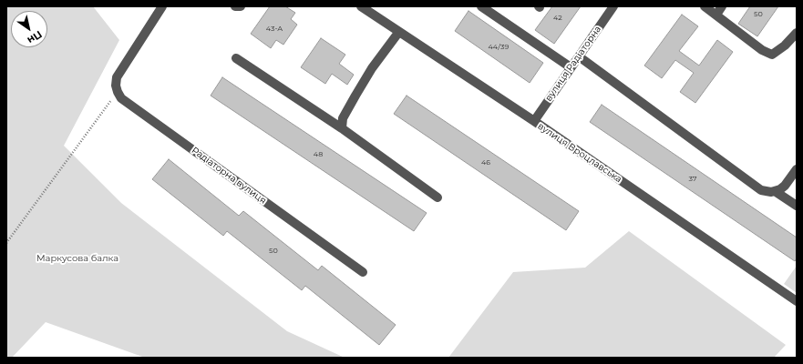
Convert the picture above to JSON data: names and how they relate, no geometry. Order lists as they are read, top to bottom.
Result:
{
  "streets": {
    "street": ["вулиця Радіаторна", "вулиця Вроцлавська", "Радіаторна вулиця"]
  },
  "crossings": [
    ["вулиця Радіаторна", "вулиця Вроцлавська"]
  ],
  "parks": ["Маркусова балка"],
  "house_numbers": [
    "50",
    "42",
    "43-А",
    "44/39",
    "48",
    "46",
    "37",
    "50"
  ],
  "north": "bottom right"
}
